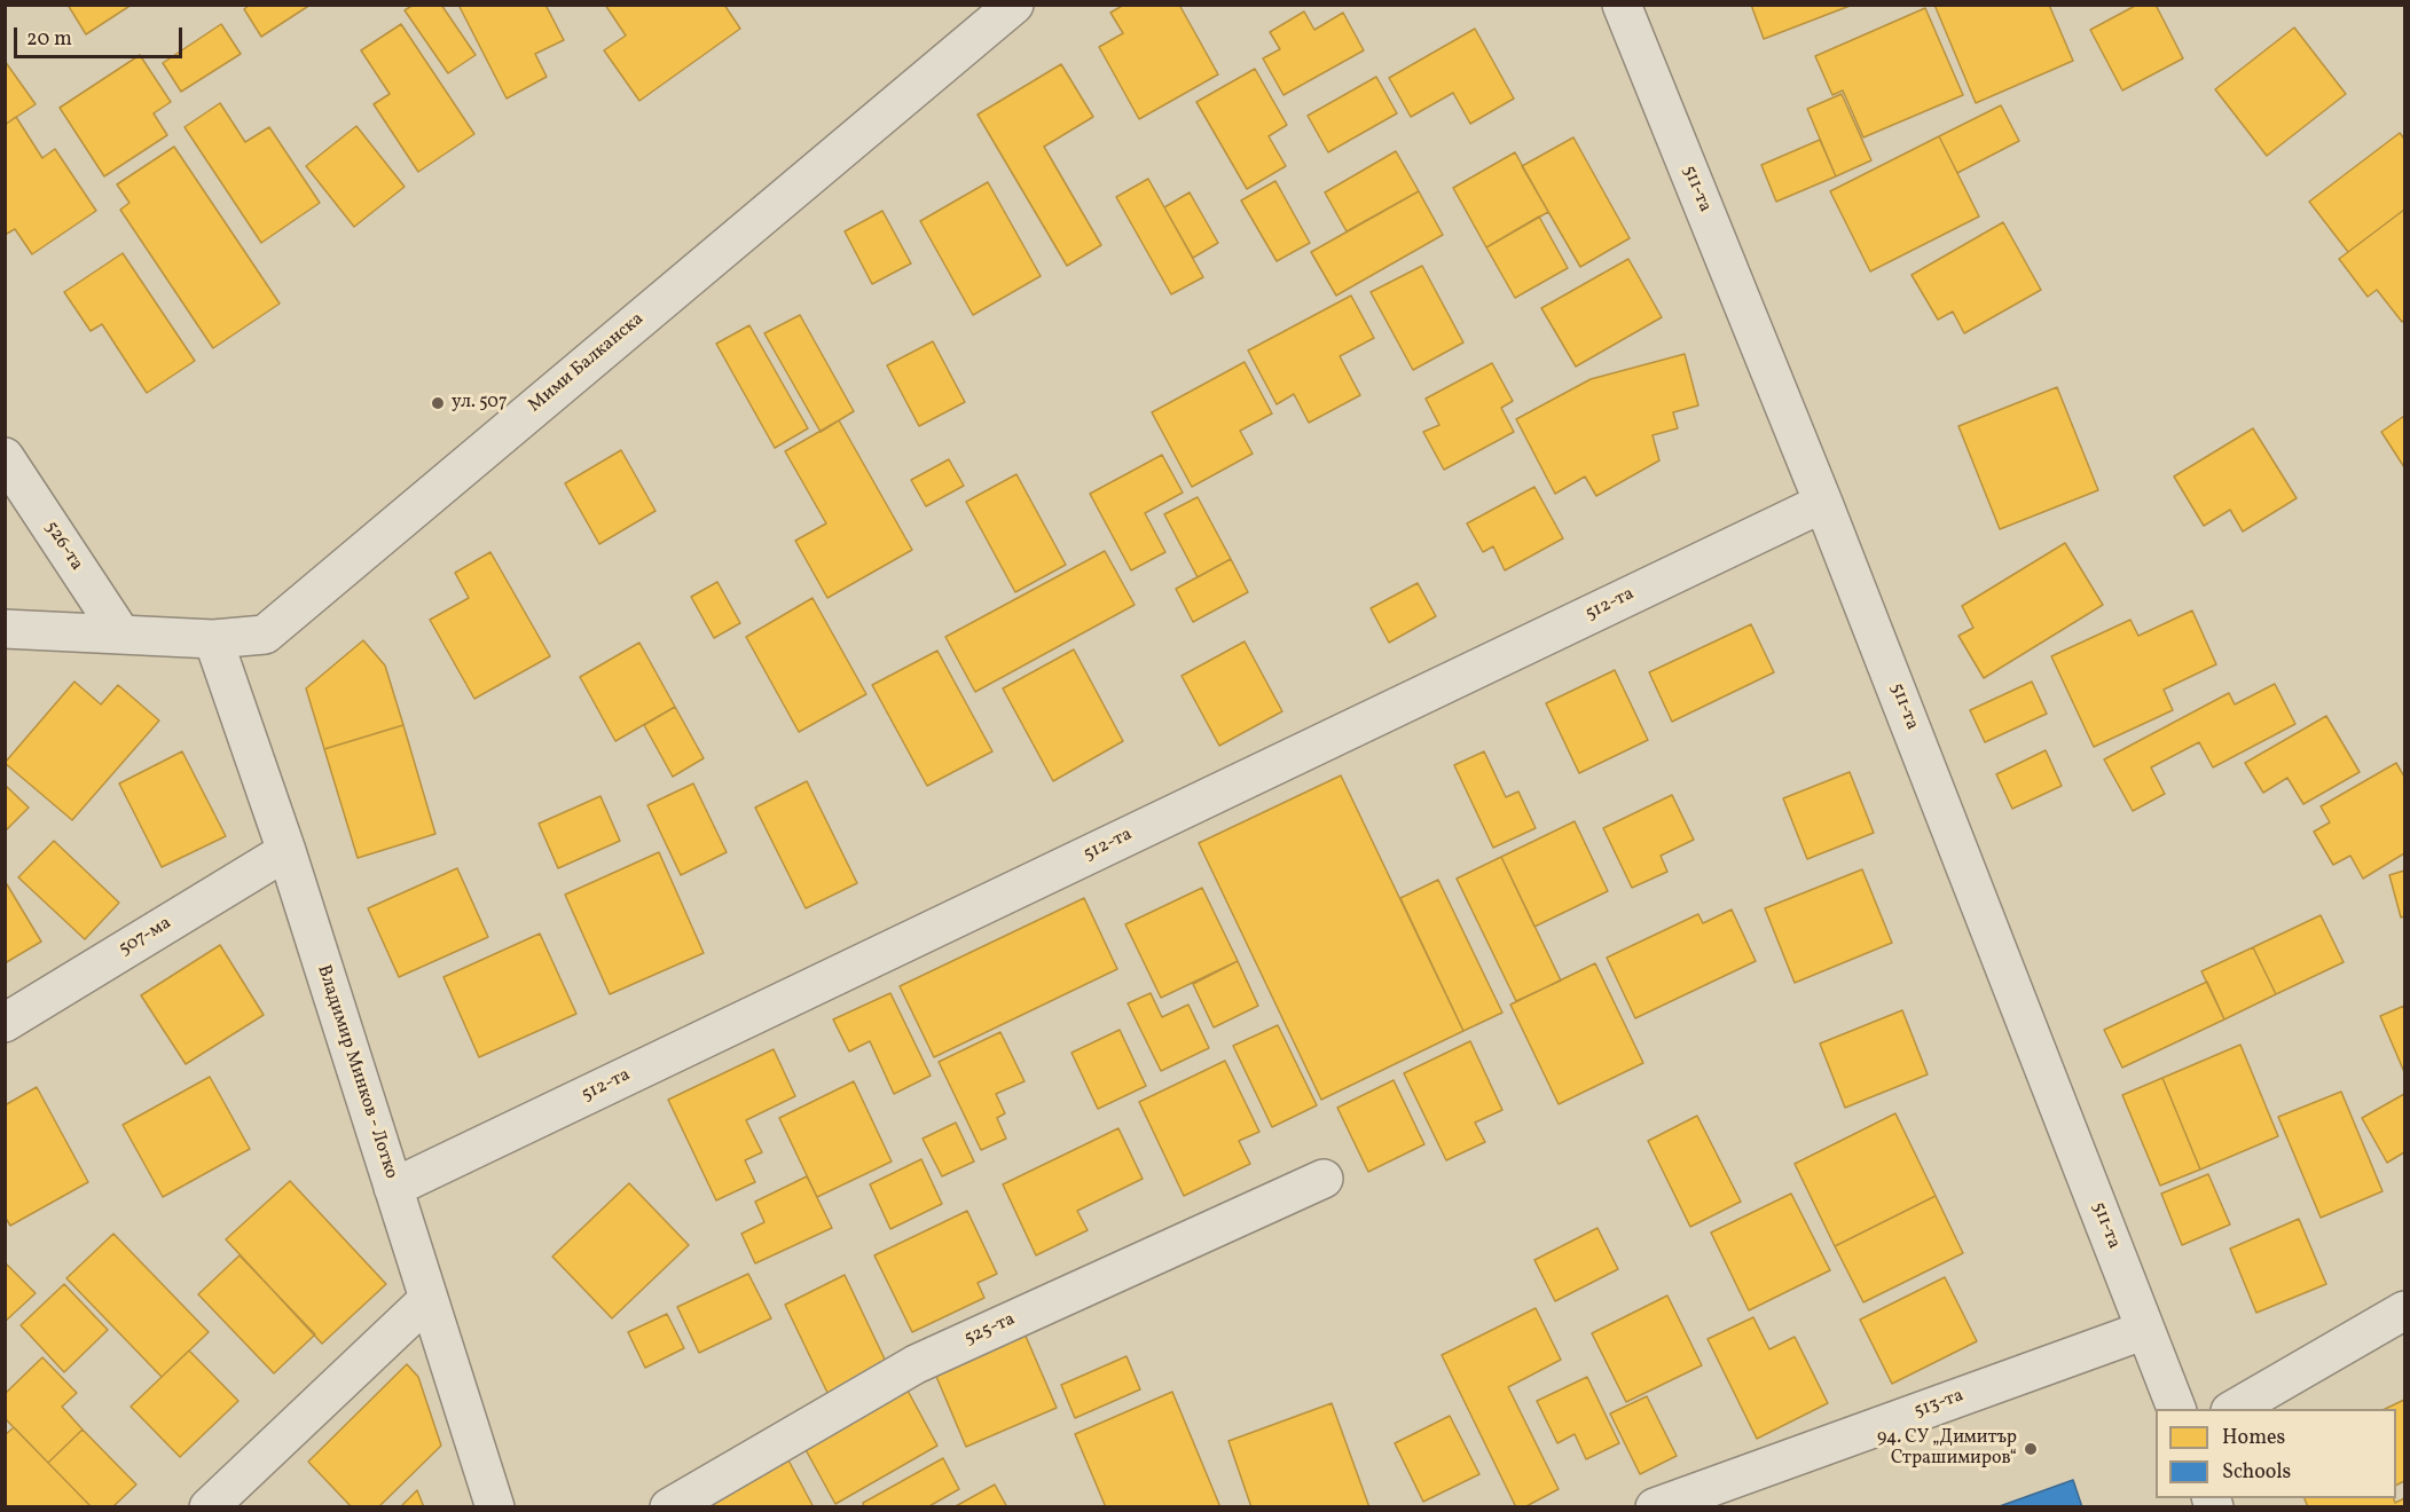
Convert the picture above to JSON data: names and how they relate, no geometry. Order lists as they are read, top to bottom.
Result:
{
  "streets": {
    "street": [
      "511-та",
      "Мими Балканска",
      "526-та",
      "512-та",
      "507-ма",
      "Владимир Минков - Лотко",
      "525-та",
      "513-та"
    ]
  },
  "crossings": [
    ["511-та", "512-та"],
    ["511-та", "513-та"],
    ["Мими Балканска", "526-та"],
    ["Мими Балканска", "Владимир Минков - Лотко"],
    ["512-та", "Владимир Минков - Лотко"],
    ["507-ма", "Владимир Минков - Лотко"]
  ],
  "places": ["ул. 507", "94. СУ „Димитър Страшимиров“"],
  "legend": ["Homes", "Schools"],
  "scale_bar": "20 m"
}
